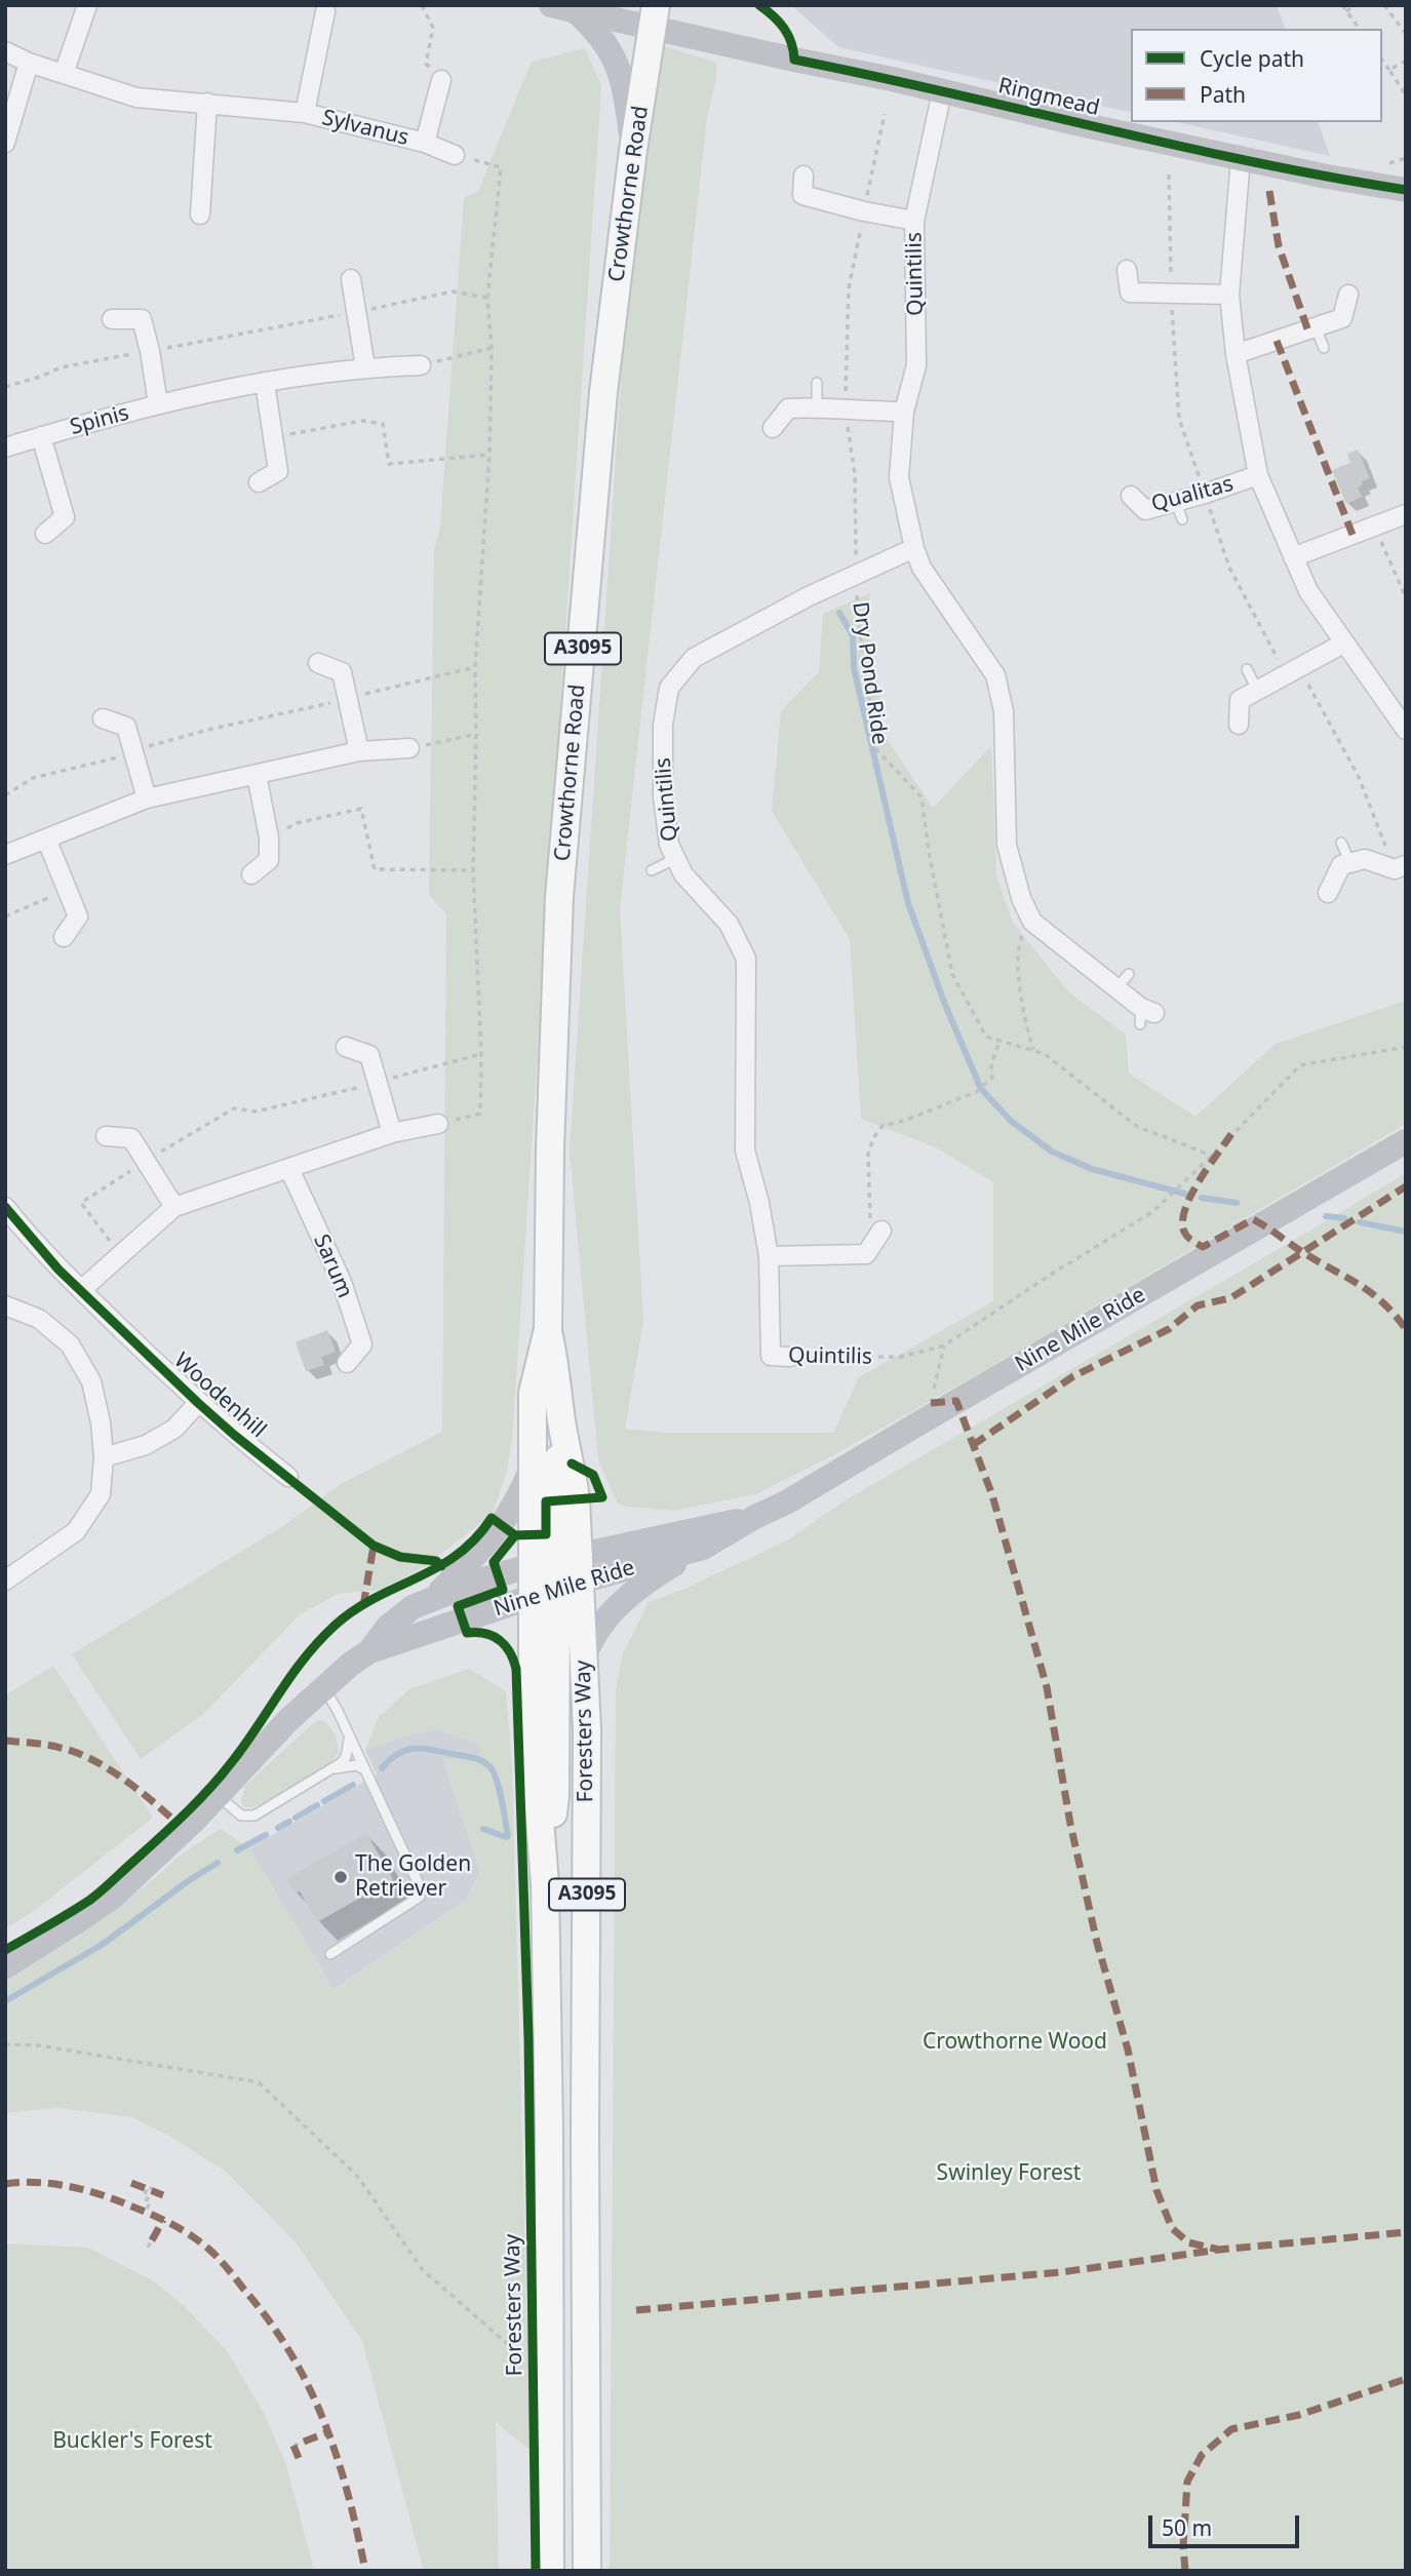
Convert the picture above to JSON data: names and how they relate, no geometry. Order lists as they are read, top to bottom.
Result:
{
  "streets": {
    "main road": [
      "Ringmead",
      "Crowthorne Road",
      "A3095",
      "Nine Mile Ride",
      "Foresters Way"
    ],
    "street": [
      "Sylvanus",
      "Quintilis",
      "Spinis",
      "Qualitas",
      "Sarum",
      "Woodenhill"
    ],
    "path": ["Dry Pond Ride"]
  },
  "crossings": [
    ["Ringmead", "Crowthorne Road"],
    ["Ringmead", "Quintilis"],
    ["Ringmead", "Qualitas"],
    ["Crowthorne Road", "A3095"],
    ["Crowthorne Road", "Nine Mile Ride"],
    ["Quintilis", "Dry Pond Ride"],
    ["A3095", "Nine Mile Ride"],
    ["A3095", "Foresters Way"],
    ["Nine Mile Ride", "Foresters Way"]
  ],
  "parks": ["Crowthorne Wood", "Swinley Forest", "Buckler's Forest"],
  "places": ["The Golden Retriever"],
  "legend": ["Cycle path", "Path"],
  "scale_bar": "50 m"
}
